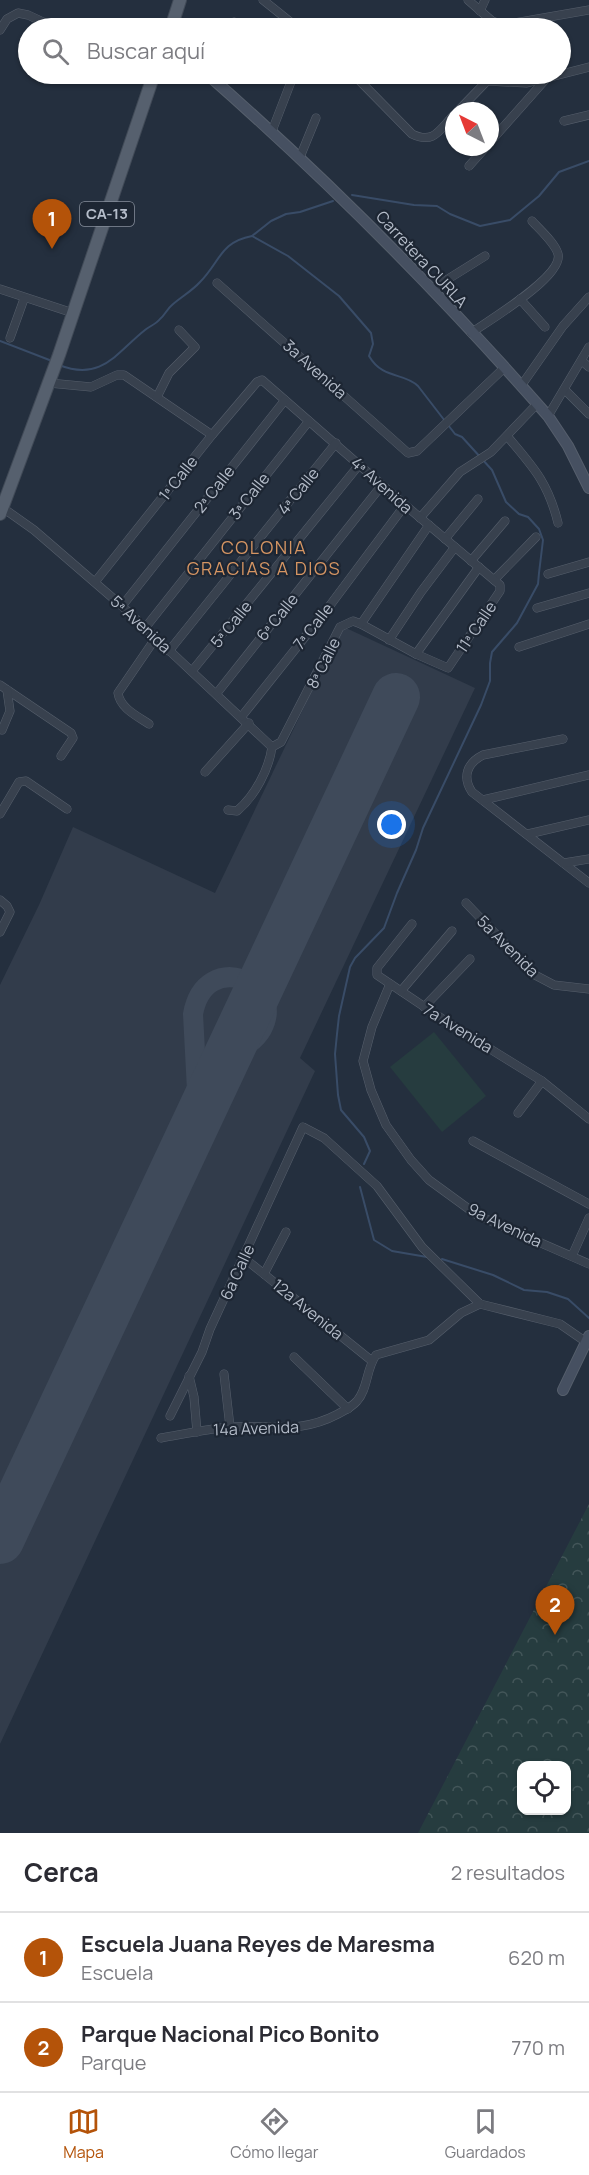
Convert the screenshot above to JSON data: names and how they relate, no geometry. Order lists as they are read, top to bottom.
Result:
{
  "streets": {
    "main road": ["CA-13", "Carretera CURLA"],
    "street": [
      "3a Avenida",
      "1ª Calle",
      "4ª Avenida",
      "2ª Calle",
      "4ª Calle",
      "3ª Calle",
      "6ª Calle",
      "5ª Avenida",
      "5ª Calle",
      "7ª Calle",
      "11ª Calle",
      "8ª Calle",
      "5a Avenida",
      "7a Avenida",
      "9a Avenida",
      "6a Calle",
      "12a Avenida",
      "14a Avenida"
    ]
  },
  "crossings": [
    ["CA-13", "5ª Avenida"],
    ["Carretera CURLA", "3a Avenida"],
    ["1ª Calle", "4ª Avenida"],
    ["1ª Calle", "5ª Avenida"],
    ["4ª Avenida", "2ª Calle"],
    ["4ª Avenida", "4ª Calle"],
    ["4ª Avenida", "3ª Calle"],
    ["4ª Avenida", "6ª Calle"],
    ["4ª Avenida", "5ª Calle"],
    ["4ª Avenida", "7ª Calle"],
    ["4ª Avenida", "11ª Calle"],
    ["2ª Calle", "5ª Avenida"],
    ["4ª Calle", "5ª Avenida"],
    ["3ª Calle", "5ª Avenida"],
    ["6ª Calle", "5ª Avenida"],
    ["5ª Avenida", "5ª Calle"],
    ["5ª Avenida", "7ª Calle"],
    ["5ª Avenida", "8ª Calle"],
    ["7a Avenida", "9a Avenida"],
    ["6a Calle", "12a Avenida"]
  ],
  "districts": ["COLONIA GRACIAS A DIOS"],
  "north": "top left",
  "page": {
    "search": "Buscar aquí",
    "pins": ["1", "2"],
    "heading": ["Cerca", "2 resultados"],
    "list": [
      {
        "mark": "1",
        "name": "Escuela Juana Reyes de Maresma",
        "note": "Escuela",
        "value": "620 m"
      },
      {
        "mark": "2",
        "name": "Parque Nacional Pico Bonito",
        "note": "Parque",
        "value": "770 m"
      }
    ],
    "nav": ["Mapa", "Cómo llegar", "Guardados"]
  }
}
